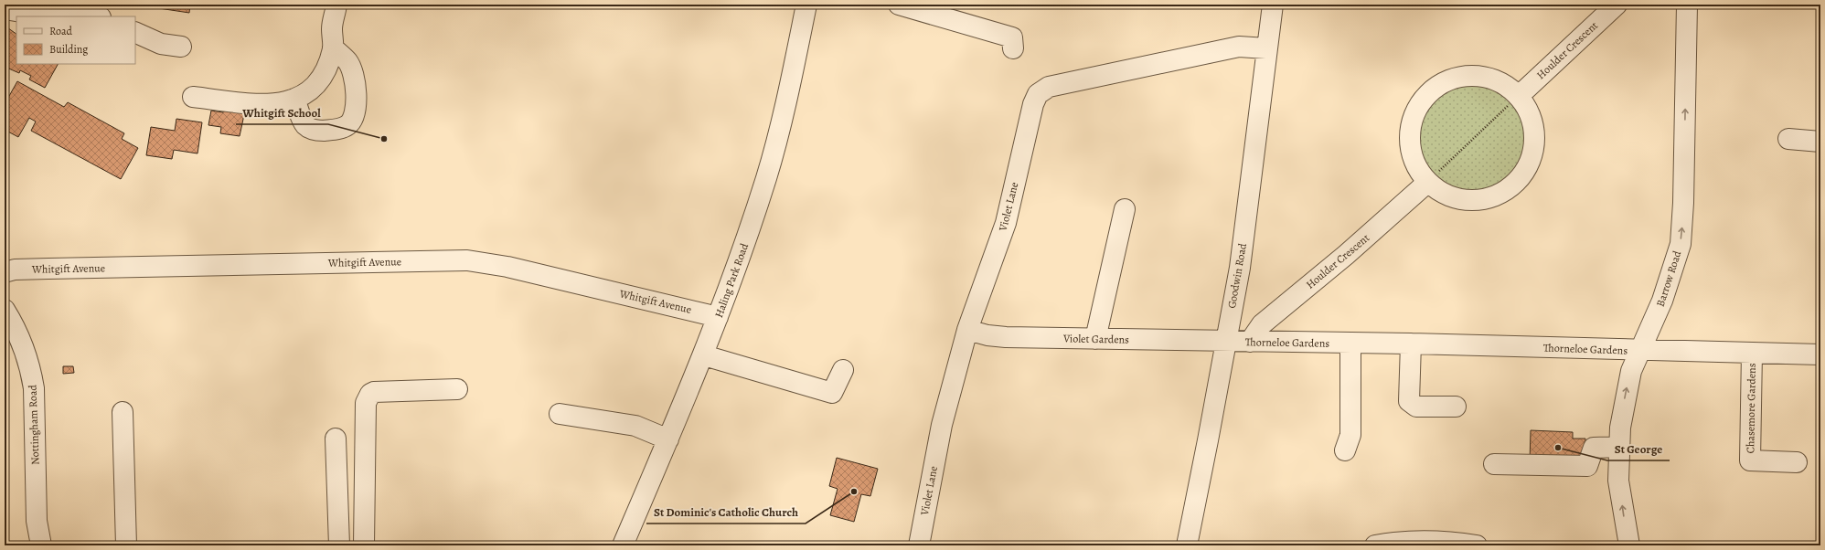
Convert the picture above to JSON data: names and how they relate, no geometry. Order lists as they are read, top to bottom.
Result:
{
  "streets": {
    "street": [
      "Houlder Crescent",
      "Violet Lane",
      "Whitgift Avenue",
      "Goodwin Road",
      "Barrow Road",
      "Haling Park Road",
      "Violet Gardens",
      "Thorneloe Gardens",
      "Chasemore Gardens",
      "Nottingham Road"
    ]
  },
  "crossings": [
    ["Houlder Crescent", "Thorneloe Gardens"],
    ["Violet Lane", "Goodwin Road"],
    ["Violet Lane", "Violet Gardens"],
    ["Whitgift Avenue", "Haling Park Road"],
    ["Goodwin Road", "Violet Gardens"],
    ["Goodwin Road", "Thorneloe Gardens"],
    ["Barrow Road", "Thorneloe Gardens"],
    ["Violet Gardens", "Thorneloe Gardens"],
    ["Thorneloe Gardens", "Chasemore Gardens"]
  ],
  "one_way": ["Barrow Road"],
  "places": ["Whitgift School", "St George", "St Dominic's Catholic Church"],
  "legend": ["Road", "Building"]
}
